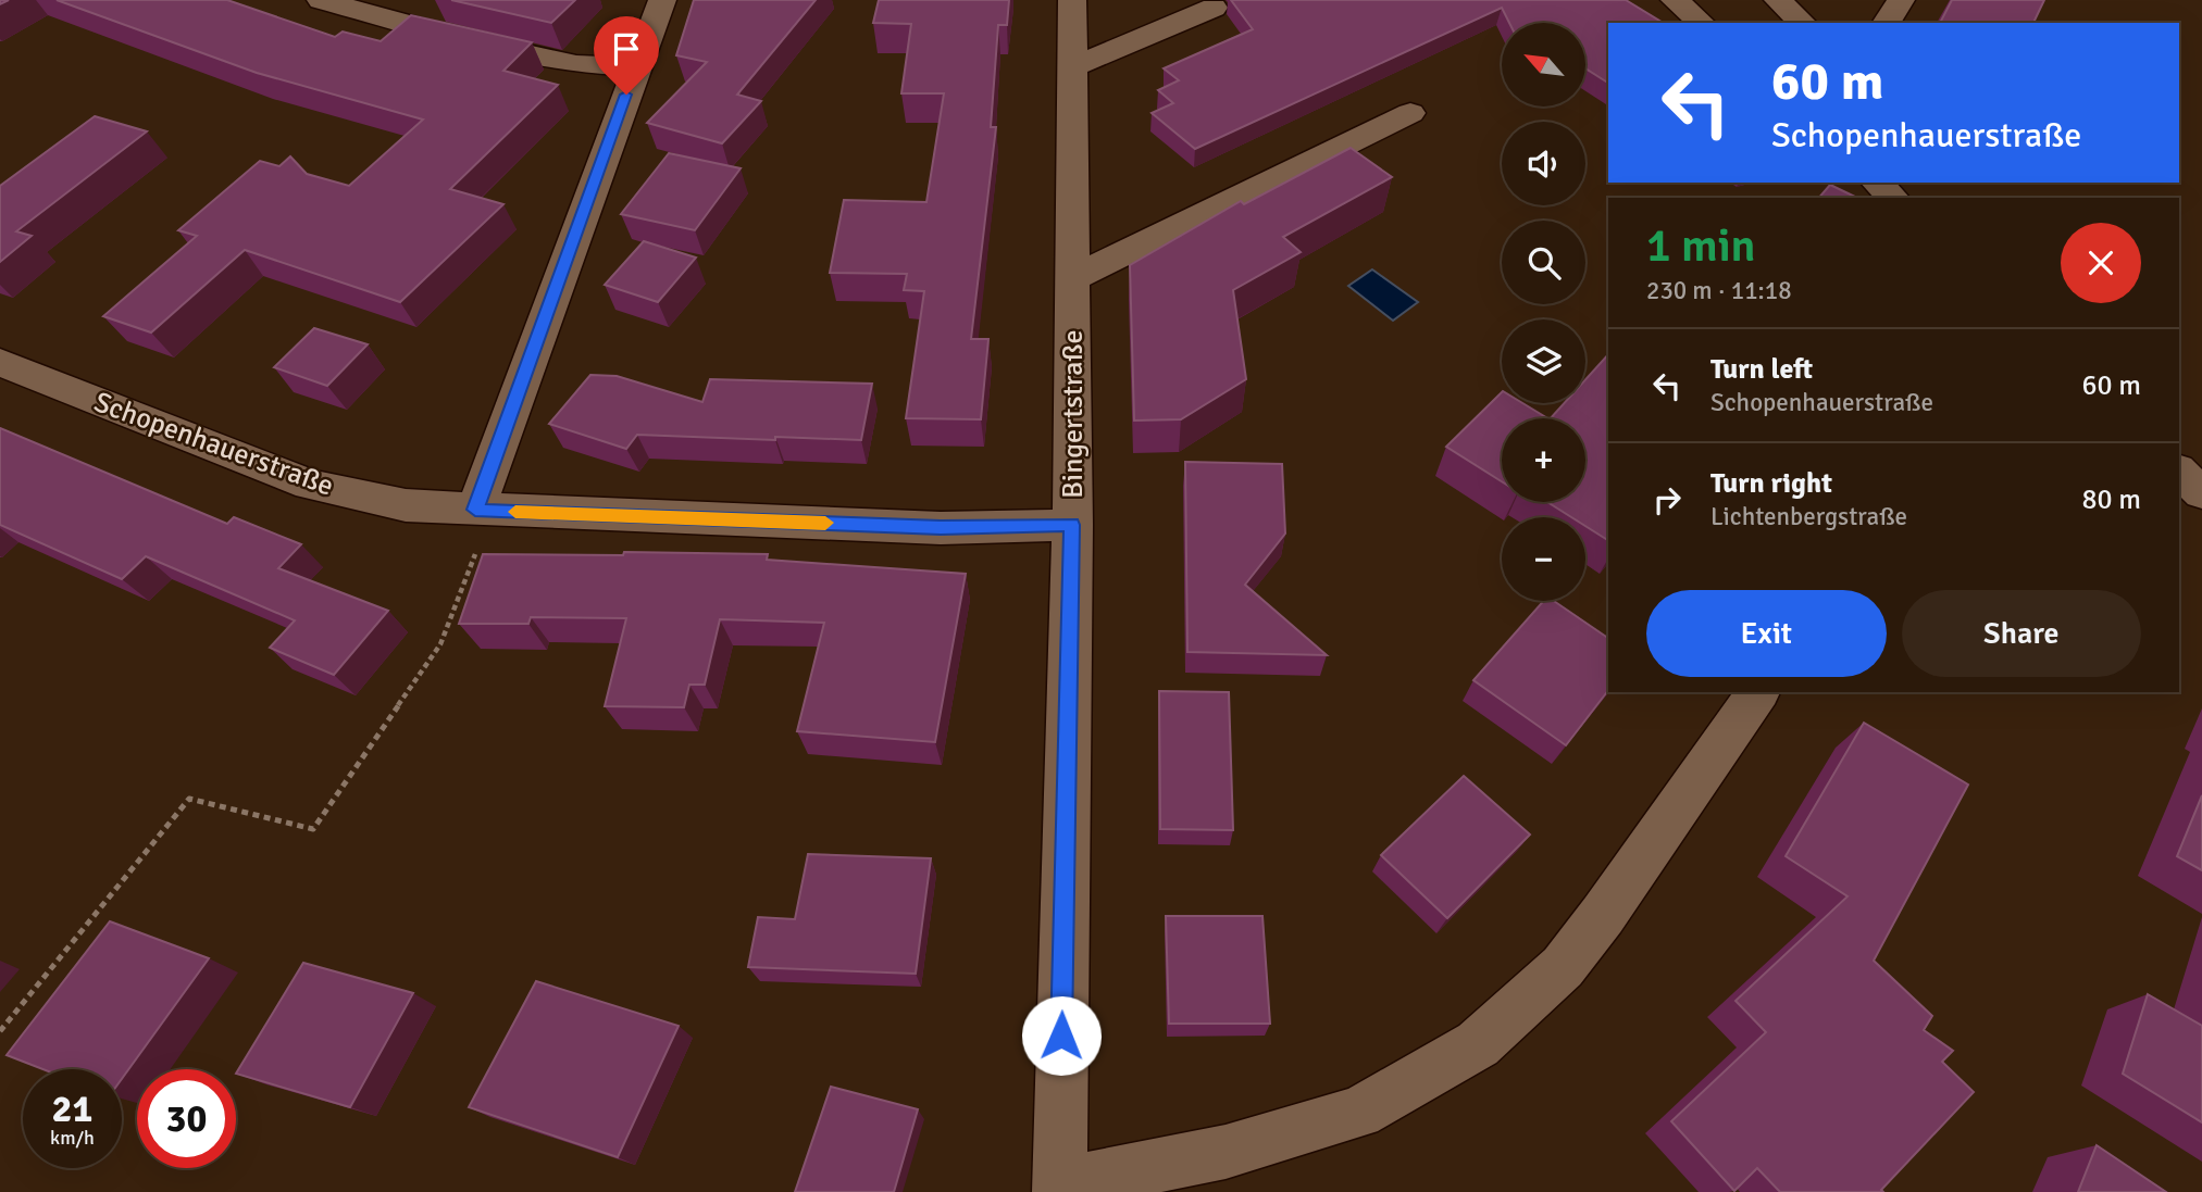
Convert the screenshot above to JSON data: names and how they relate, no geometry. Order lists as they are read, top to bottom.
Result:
{
  "streets": {
    "street": ["Bingertstraße", "Schopenhauerstraße"]
  },
  "crossings": [
    ["Bingertstraße", "Schopenhauerstraße"]
  ],
  "north": "top left",
  "page": {
    "map_buttons": ["+", "−"],
    "turn": ["60 m", "Schopenhauerstraße"],
    "heading": ["1 min", "230 m · 11:18"],
    "list": [
      {
        "name": "Turn left",
        "note": "Schopenhauerstraße",
        "value": "60 m"
      },
      {
        "name": "Turn right",
        "note": "Lichtenbergstraße",
        "value": "80 m"
      }
    ],
    "buttons": ["Exit", "Share"],
    "speed": "21 km/h",
    "limit": "30"
  }
}
